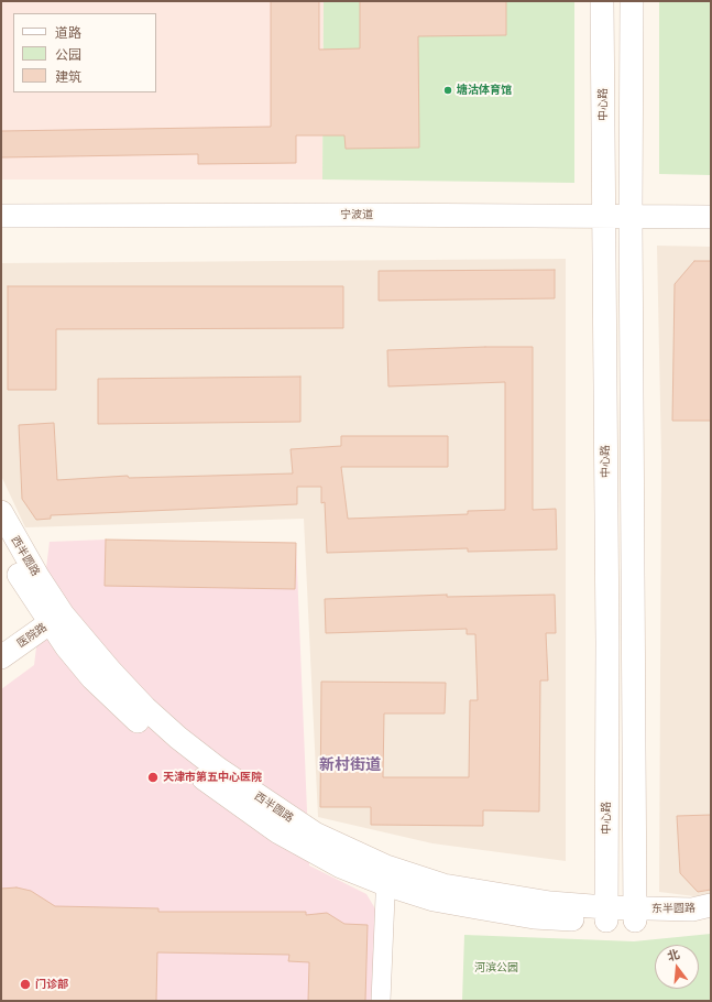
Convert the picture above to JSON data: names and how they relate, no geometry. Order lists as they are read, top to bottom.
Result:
{
  "streets": {
    "street": [
      "中心路",
      "宁波道",
      "西半圆路",
      "医院路",
      "东半圆路"
    ]
  },
  "crossings": [
    ["中心路", "宁波道"],
    ["中心路", "西半圆路"],
    ["西半圆路", "医院路"],
    ["西半圆路", "东半圆路"]
  ],
  "districts": ["新村街道"],
  "parks": ["河滨公园"],
  "places": ["塘沽体育馆", "天津市第五中心医院", "门诊部"],
  "legend": ["道路", "公园", "建筑"],
  "north": "top"
}
